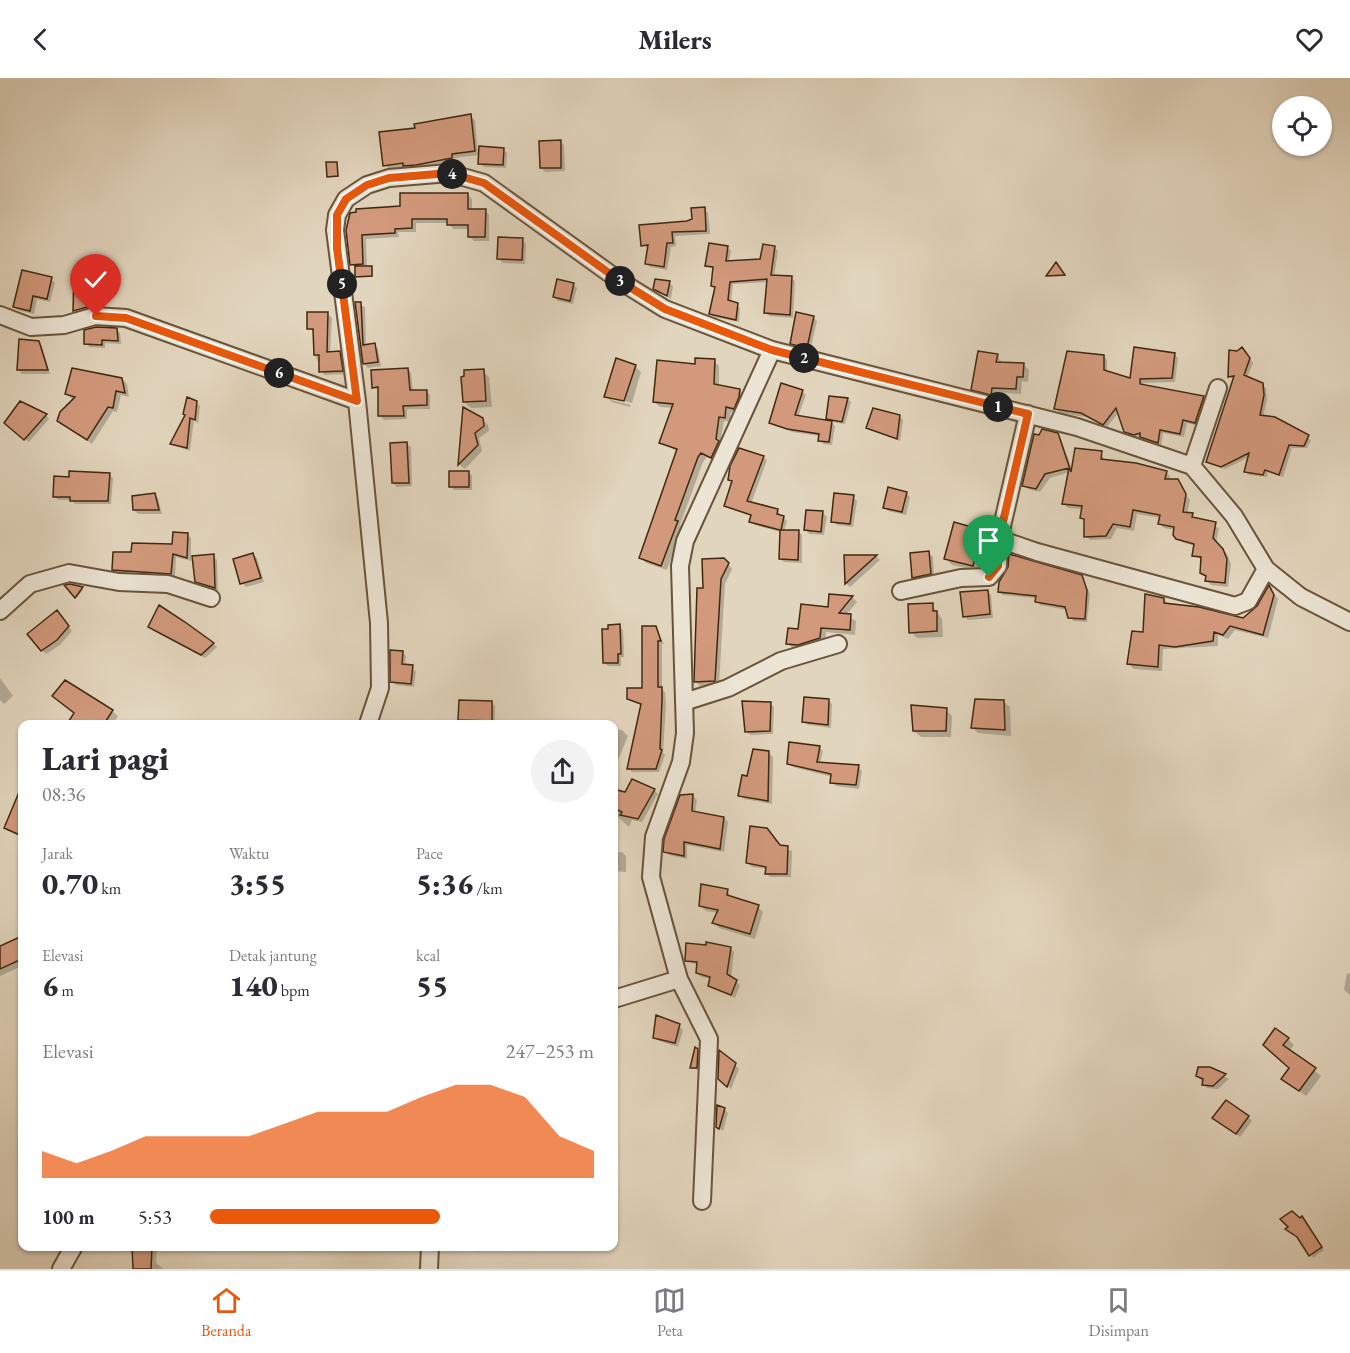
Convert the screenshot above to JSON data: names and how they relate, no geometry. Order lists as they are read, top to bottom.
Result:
{
  "page": {
    "header": "Milers",
    "pins": [
      "4",
      "3",
      "5",
      "2",
      "6",
      "1"
    ],
    "heading": ["Lari pagi", "08:36"],
    "stats": [
      ["Jarak", "0.70 km"],
      ["Waktu", "3:55"],
      ["Pace", "5:36 /km"],
      ["Elevasi", "6 m"],
      ["Detak jantung", "140 bpm"],
      ["kcal", "55"]
    ],
    "chart": ["Elevasi", "247–253 m"],
    "list": [
      {
        "name": "100 m",
        "note": "5:53"
      }
    ],
    "tabs": ["Beranda", "Peta", "Disimpan"]
  }
}
